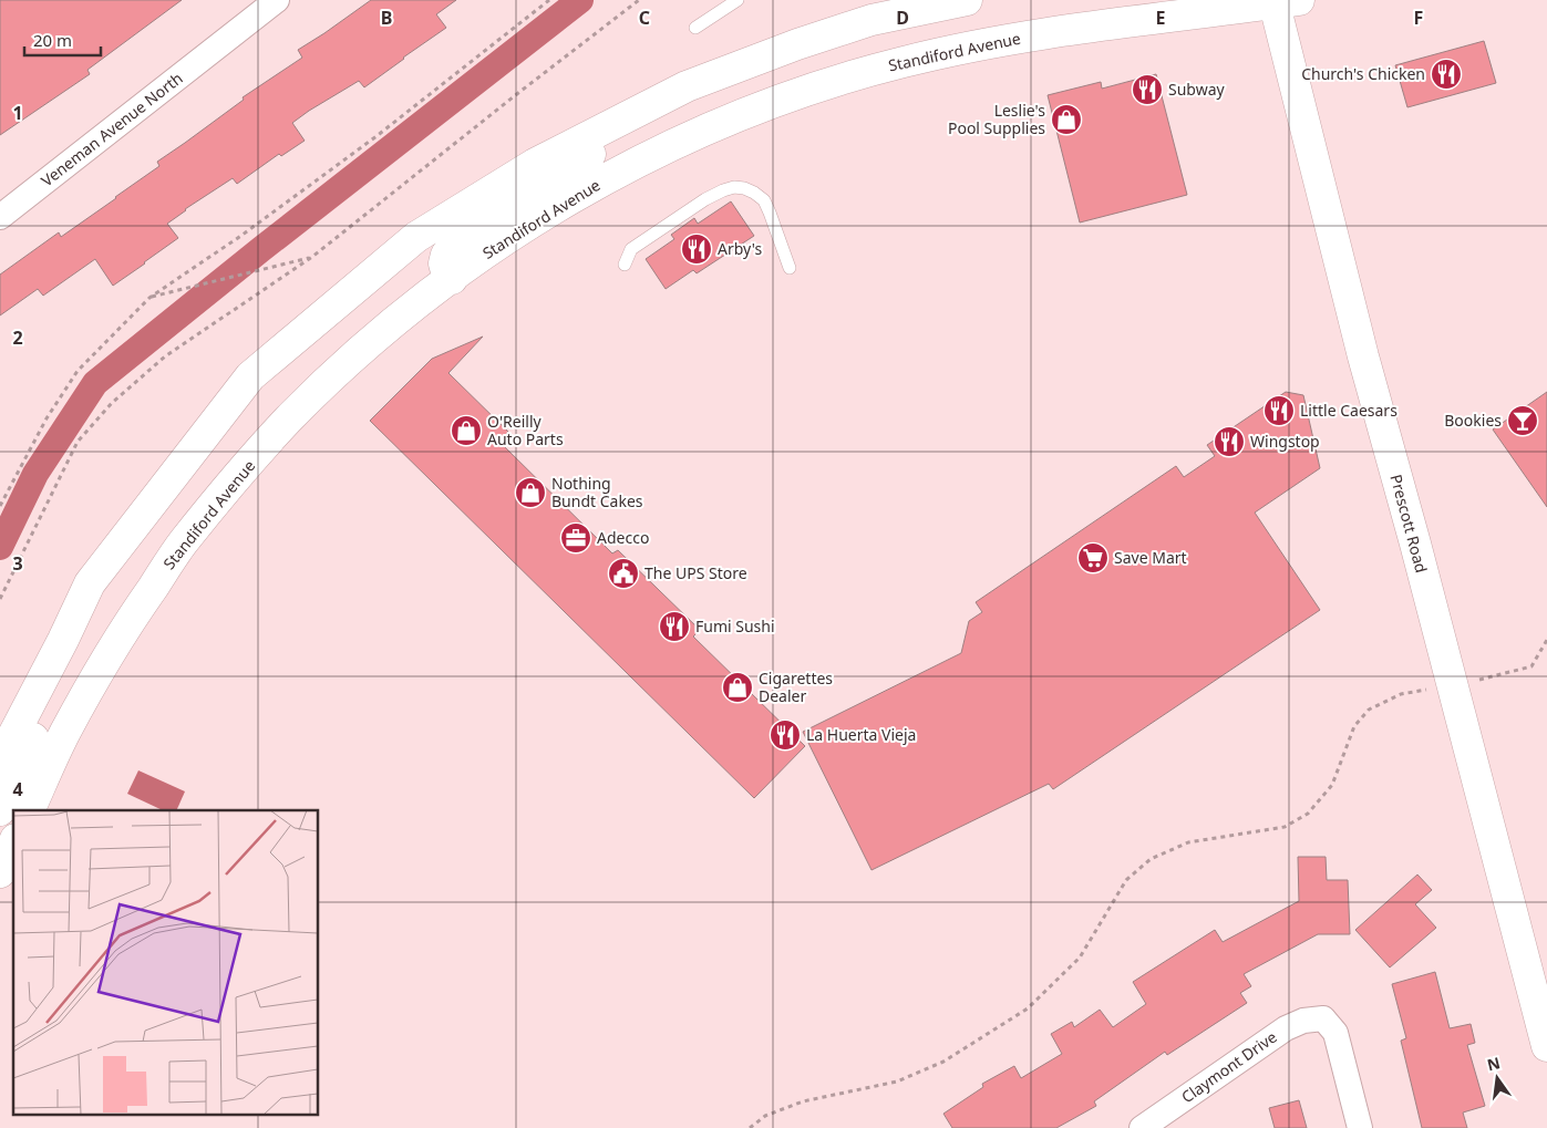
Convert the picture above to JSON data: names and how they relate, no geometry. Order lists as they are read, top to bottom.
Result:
{
  "streets": {
    "main road": ["Standiford Avenue", "Prescott Road"],
    "street": ["Veneman Avenue North", "Claymont Drive"]
  },
  "crossings": [
    ["Standiford Avenue", "Prescott Road"]
  ],
  "places": {
    "restaurant": [
      "Church's Chicken",
      "Subway",
      "Arby's",
      "Little Caesars",
      "Wingstop",
      "Fumi Sushi",
      "La Huerta Vieja"
    ],
    "shop": [
      "Leslie's Pool Supplies",
      "O'Reilly Auto Parts",
      "Nothing Bundt Cakes",
      "Cigarettes Dealer"
    ],
    "bar": ["Bookies"],
    "office": ["Adecco"],
    "supermarket": ["Save Mart"],
    "public building": ["The UPS Store"]
  },
  "scale_bar": "20 m",
  "north": "top",
  "grid": {
    "columns": [
      "B",
      "C",
      "D",
      "E",
      "F"
    ],
    "rows": [
      "1",
      "2",
      "3",
      "4"
    ]
  }
}
